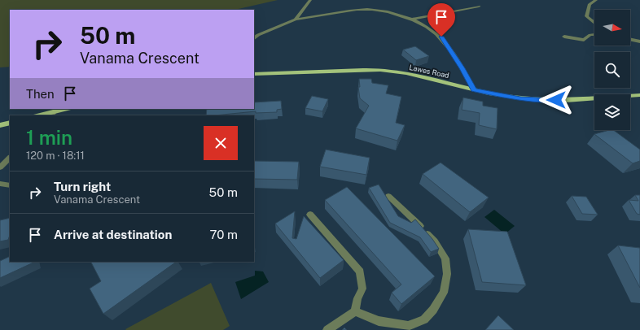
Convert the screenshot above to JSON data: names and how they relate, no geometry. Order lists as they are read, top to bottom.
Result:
{
  "streets": {
    "main road": ["Lawes Road"]
  },
  "north": "right",
  "page": {
    "turn": ["50 m", "Vanama Crescent"],
    "then": "Then",
    "heading": ["1 min", "120 m · 18:11"],
    "list": [
      {
        "name": "Turn right",
        "note": "Vanama Crescent",
        "value": "50 m"
      },
      {
        "name": "Arrive at destination",
        "value": "70 m"
      }
    ]
  }
}
